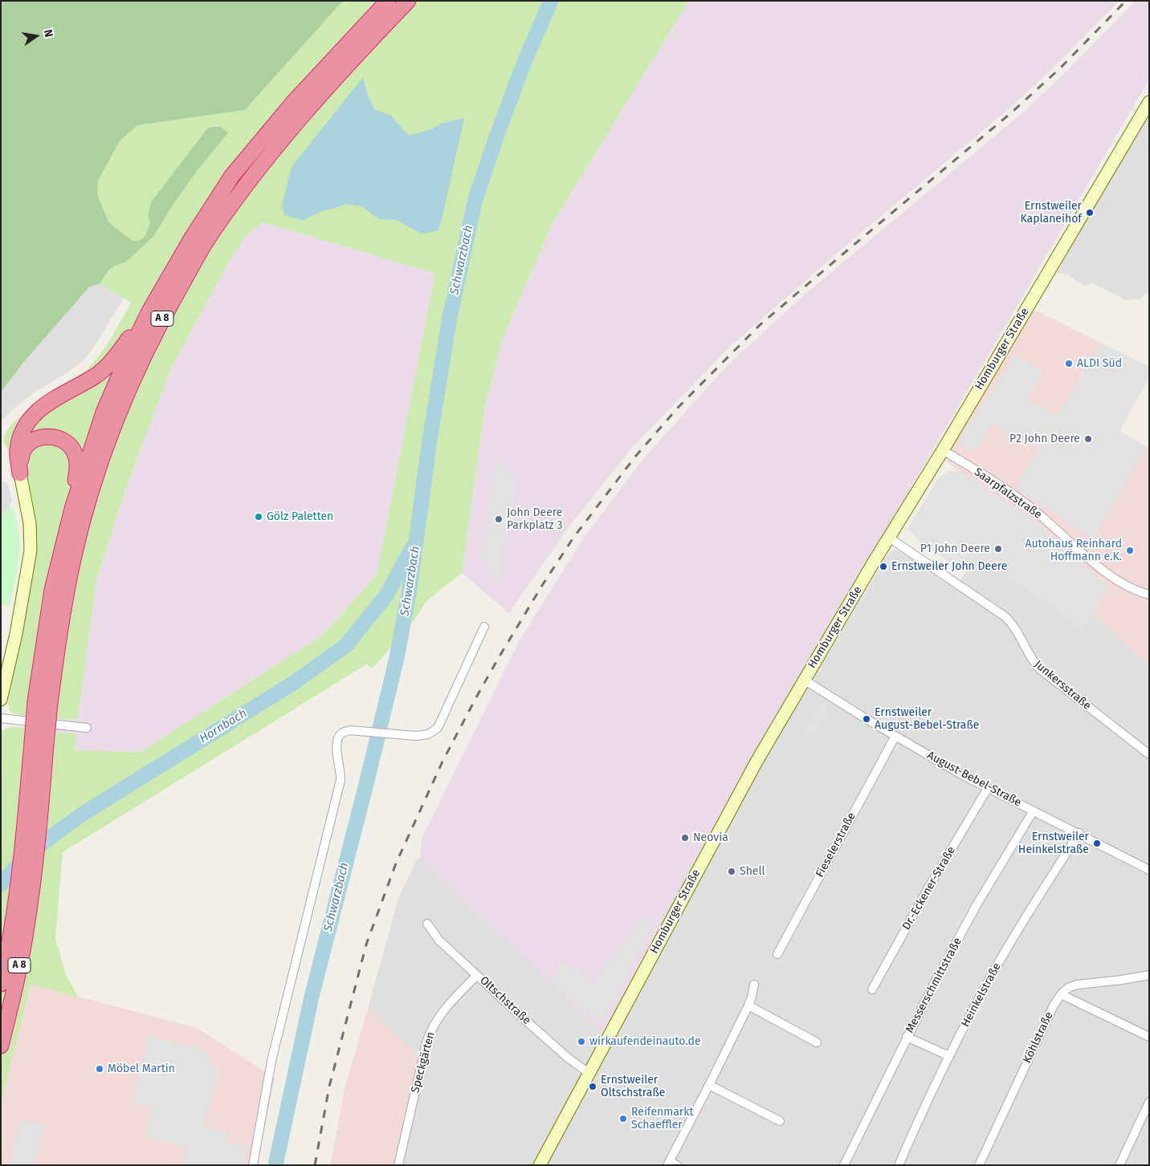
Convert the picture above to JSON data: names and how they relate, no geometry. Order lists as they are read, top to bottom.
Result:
{
  "streets": {
    "highway": ["A 8"],
    "main road": ["Homburger Straße"],
    "street": [
      "Saarpfalzstraße",
      "Junkersstraße",
      "August-Bebel-Straße",
      "Fieselerstraße",
      "Dr.-Eckener-Straße",
      "Messerschmittstraße",
      "Heinkelstraße",
      "Oltschstraße",
      "Köhlstraße",
      "Speckgärten"
    ]
  },
  "crossings": [
    ["Homburger Straße", "Saarpfalzstraße"],
    ["Homburger Straße", "Junkersstraße"],
    ["Homburger Straße", "August-Bebel-Straße"],
    ["Homburger Straße", "Oltschstraße"],
    ["August-Bebel-Straße", "Fieselerstraße"],
    ["August-Bebel-Straße", "Dr.-Eckener-Straße"],
    ["August-Bebel-Straße", "Messerschmittstraße"],
    ["August-Bebel-Straße", "Heinkelstraße"],
    ["Oltschstraße", "Speckgärten"]
  ],
  "water": ["Schwarzbach", "Hornbach"],
  "places": [
    "Ernstweiler Kaplaneihof",
    "ALDI Süd",
    "P2 John Deere",
    "Gölz Paletten",
    "John Deere Parkplatz 3",
    "P1 John Deere",
    "Autohaus Reinhard Hoffmann e.K.",
    "Ernstweiler John Deere",
    "Ernstweiler August-Bebel-Straße",
    "Neovia",
    "Ernstweiler Heinkelstraße",
    "Shell",
    "wirkaufendeinauto.de",
    "Möbel Martin",
    "Ernstweiler Oltschstraße",
    "Reifenmarkt Schaeffler"
  ],
  "north": "right"
}
